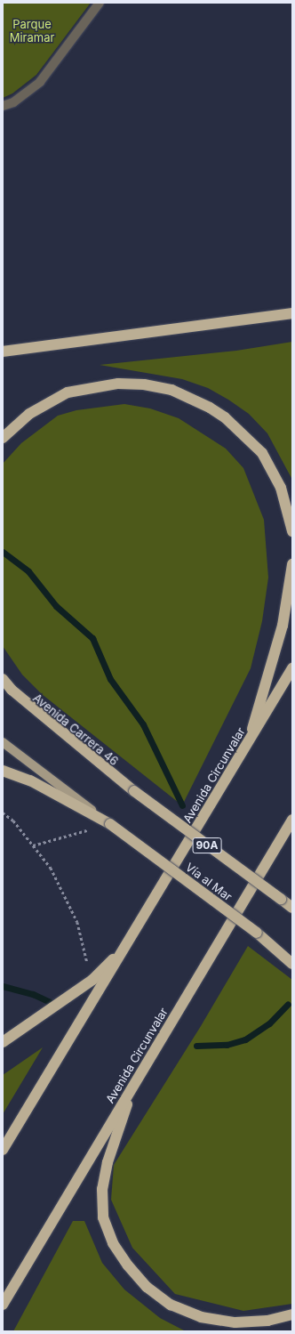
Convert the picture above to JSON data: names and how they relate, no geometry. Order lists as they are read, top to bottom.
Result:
{
  "streets": {
    "highway": ["Avenida Circunvalar", "90A", "Vía al Mar"],
    "main road": ["Avenida Carrera 46"]
  },
  "crossings": [
    ["Avenida Carrera 46", "90A"]
  ],
  "parks": ["Parque Miramar"]
}
